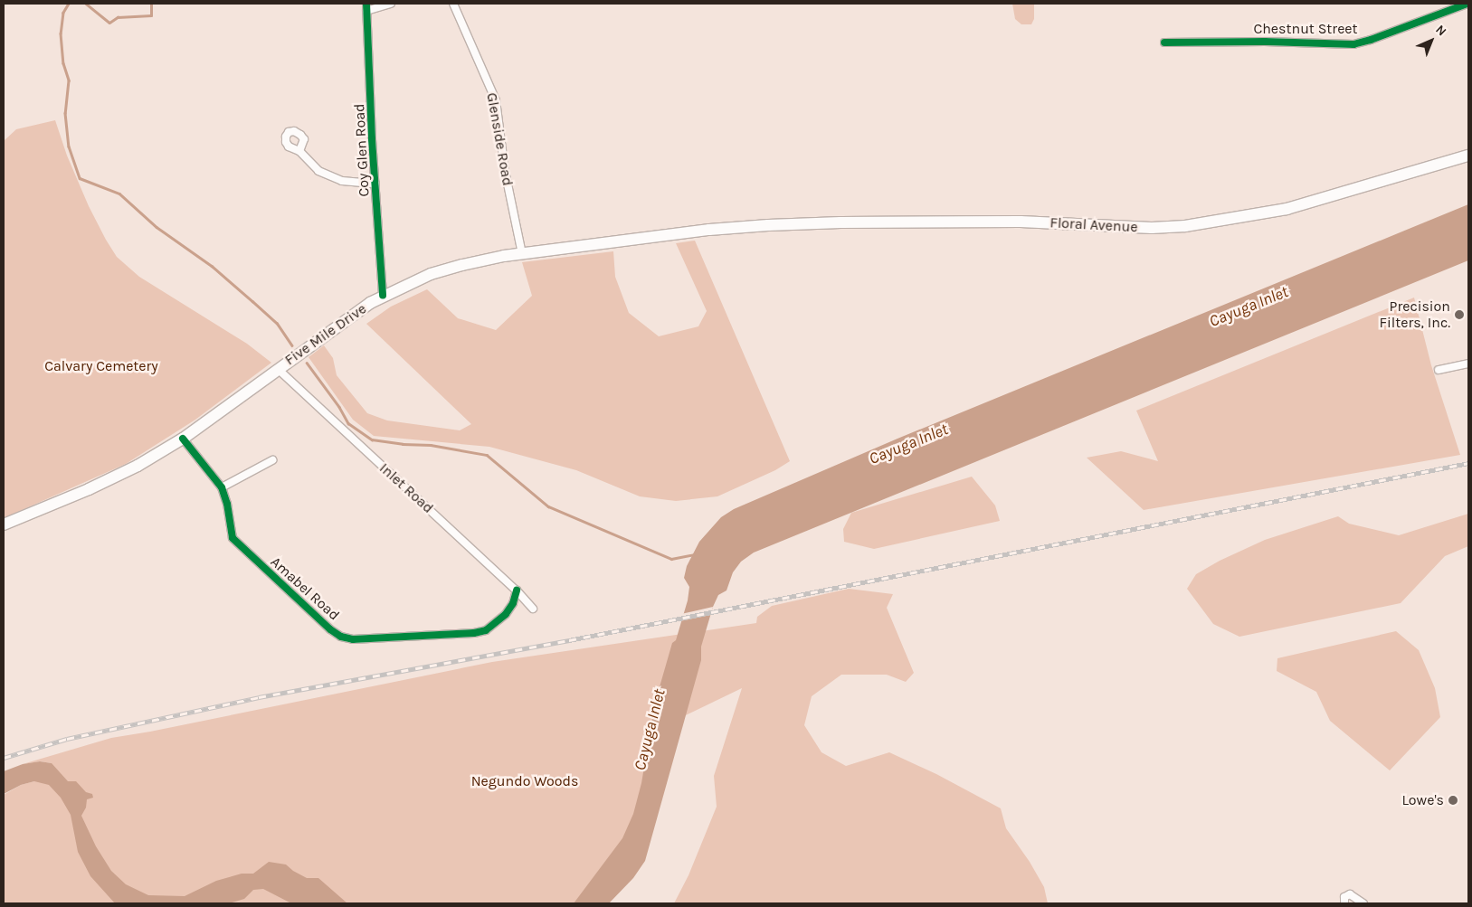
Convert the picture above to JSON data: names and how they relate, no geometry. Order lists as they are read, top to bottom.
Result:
{
  "streets": {
    "main road": ["Floral Avenue", "Five Mile Drive"],
    "street": [
      "Chestnut Street",
      "Glenside Road",
      "Coy Glen Road",
      "Inlet Road",
      "Amabel Road"
    ]
  },
  "crossings": [
    ["Glenside Road", "Five Mile Drive"],
    ["Coy Glen Road", "Five Mile Drive"],
    ["Floral Avenue", "Five Mile Drive"],
    ["Five Mile Drive", "Inlet Road"],
    ["Five Mile Drive", "Amabel Road"],
    ["Inlet Road", "Amabel Road"]
  ],
  "water": ["Cayuga Inlet"],
  "parks": ["Calvary Cemetery", "Negundo Woods"],
  "places": ["Precision Filters, Inc.", "Lowe's"],
  "north": "top right"
}
